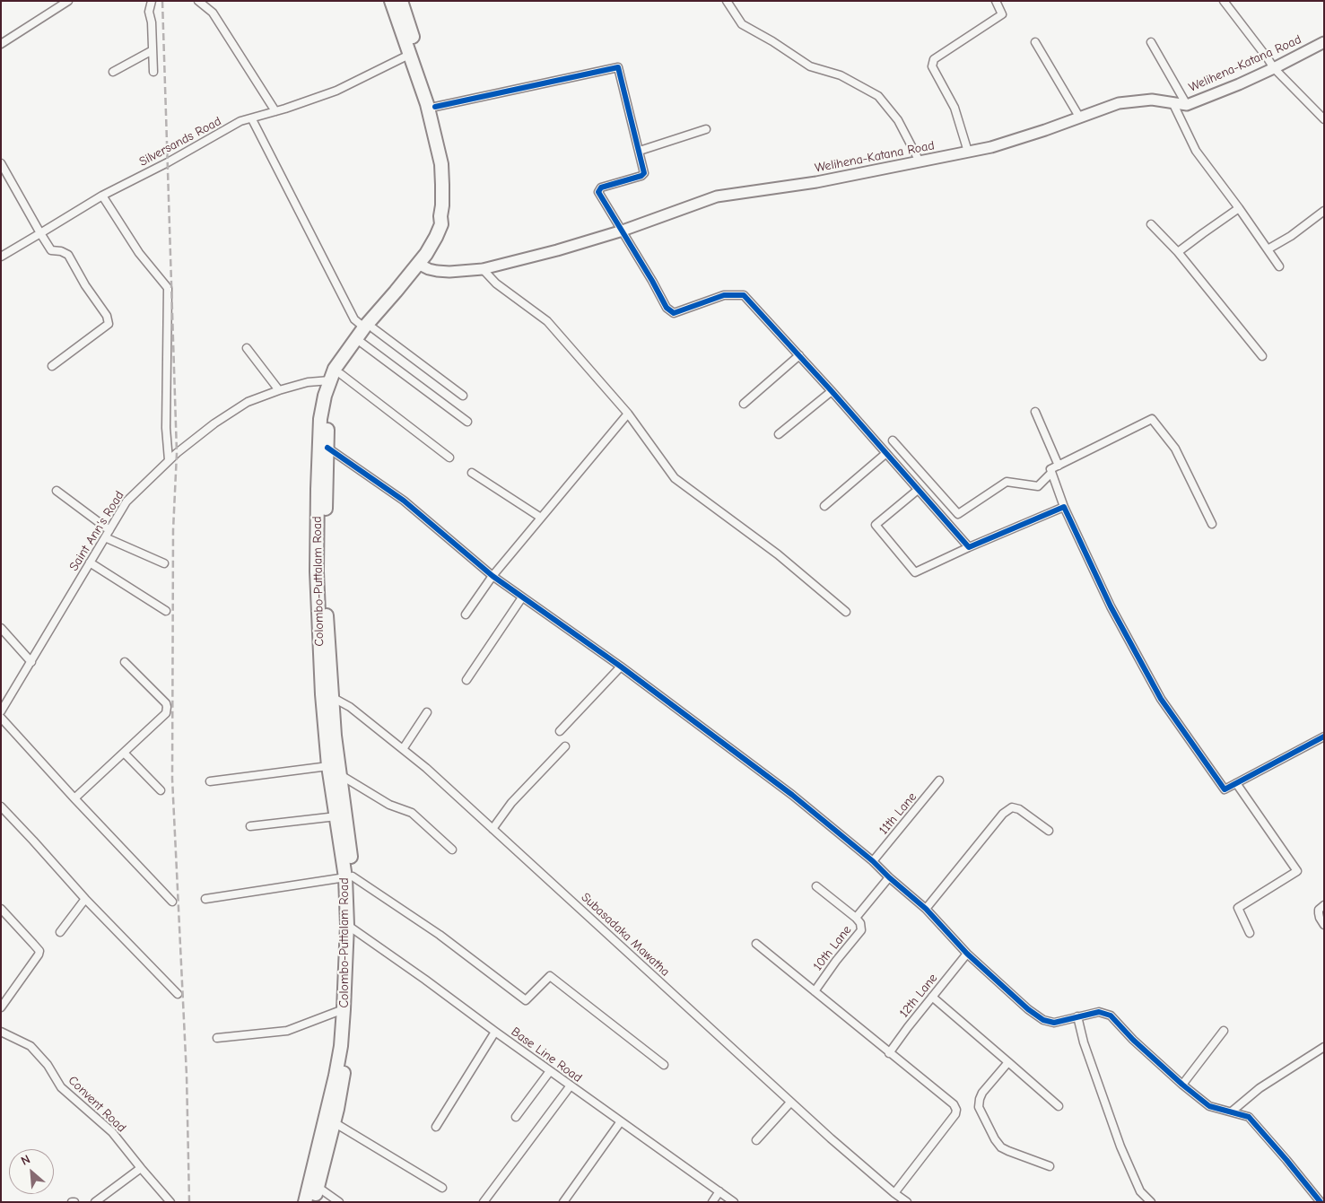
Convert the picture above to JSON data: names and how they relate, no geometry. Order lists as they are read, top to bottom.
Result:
{
  "streets": {
    "highway": ["Colombo-Puttalam Road"],
    "main road": ["Welihena-Katana Road"],
    "street": [
      "Silversands Road",
      "Saint Ann's Road",
      "11th Lane",
      "Subasadaka Mawatha",
      "10th Lane",
      "12th Lane",
      "Base Line Road",
      "Convent Road"
    ]
  },
  "crossings": [
    ["Welihena-Katana Road", "Colombo-Puttalam Road"],
    ["Silversands Road", "Colombo-Puttalam Road"],
    ["Saint Ann's Road", "Colombo-Puttalam Road"],
    ["Colombo-Puttalam Road", "Subasadaka Mawatha"],
    ["Colombo-Puttalam Road", "Base Line Road"]
  ],
  "north": "top left"
}
